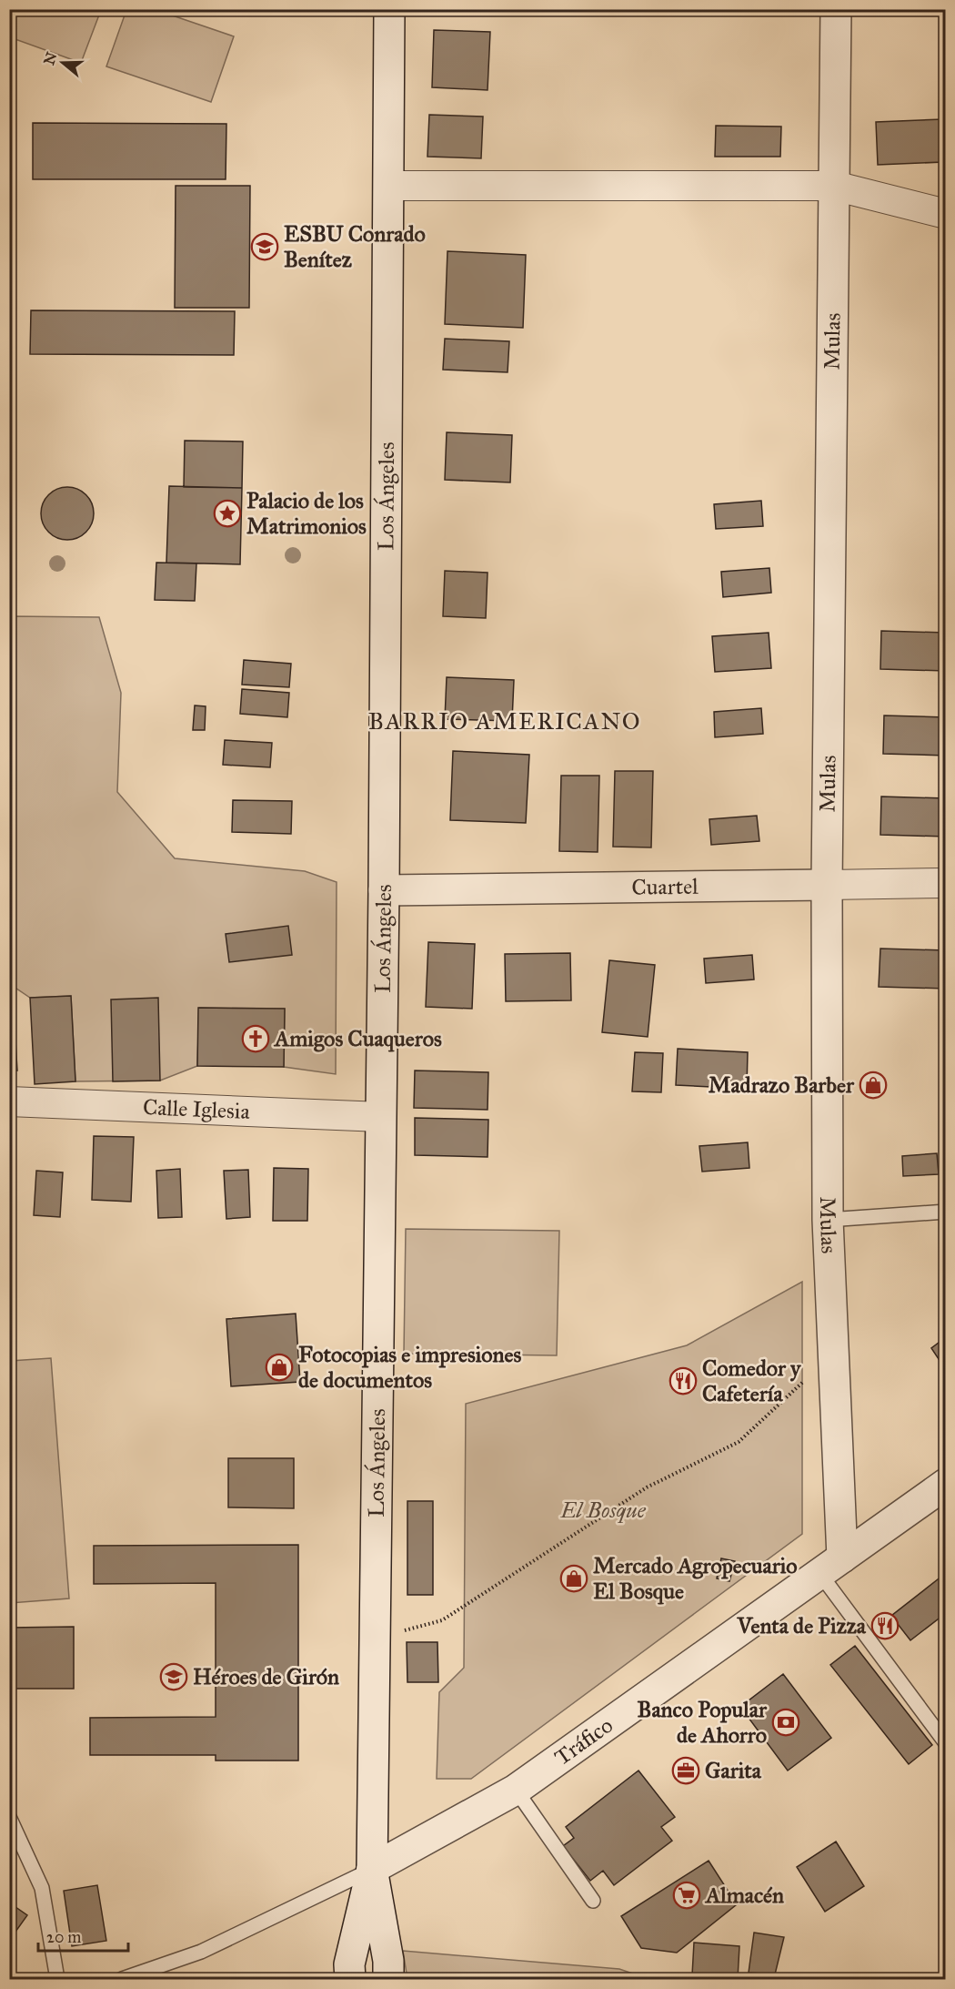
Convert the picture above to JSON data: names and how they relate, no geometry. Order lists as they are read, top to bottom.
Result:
{
  "streets": {
    "street": [
      "Mulas",
      "Los Ángeles",
      "Cuartel",
      "Calle Iglesia",
      "Tráfico"
    ]
  },
  "crossings": [
    ["Mulas", "Cuartel"],
    ["Mulas", "Tráfico"],
    ["Los Ángeles", "Cuartel"],
    ["Los Ángeles", "Calle Iglesia"],
    ["Los Ángeles", "Tráfico"]
  ],
  "districts": ["BARRIO AMERICANO"],
  "parks": ["El Bosque"],
  "places": {
    "school or university": ["ESBU Conrado Benítez", "Héroes de Girón"],
    "place": ["Palacio de los Matrimonios"],
    "church": ["Amigos Cuaqueros"],
    "shop": ["Madrazo Barber", "Fotocopias e impresiones de documentos", "Mercado Agropecuario El Bosque"],
    "restaurant": ["Comedor y Cafetería", "Venta de Pizza"],
    "bank": ["Banco Popular de Ahorro"],
    "office": ["Garita"],
    "supermarket": ["Almacén"]
  },
  "scale_bar": "20 m",
  "north": "left"
}
